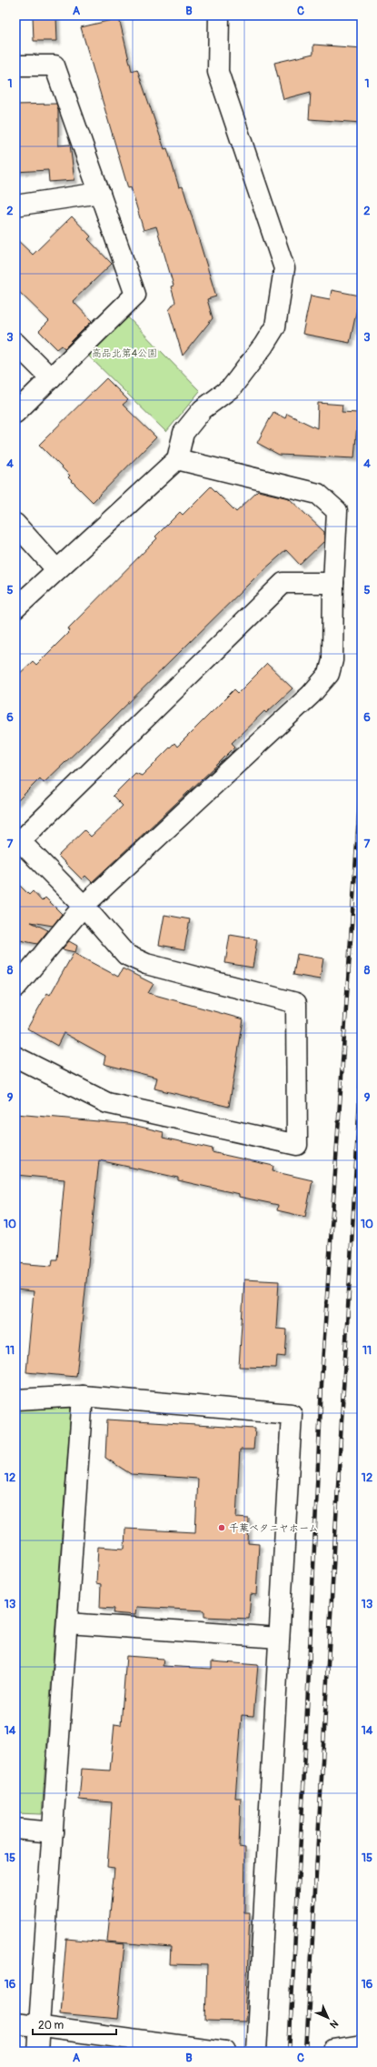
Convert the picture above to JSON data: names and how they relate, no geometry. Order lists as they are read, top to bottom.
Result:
{
  "parks": ["高品北第4公園"],
  "places": ["千葉ベタニヤホーム"],
  "scale_bar": "20 m",
  "north": "bottom right",
  "grid": {
    "columns": ["A", "B", "C"],
    "rows": [
      "1",
      "2",
      "3",
      "4",
      "5",
      "6",
      "7",
      "8",
      "9",
      "10",
      "11",
      "12",
      "13",
      "14",
      "15",
      "16"
    ]
  }
}
